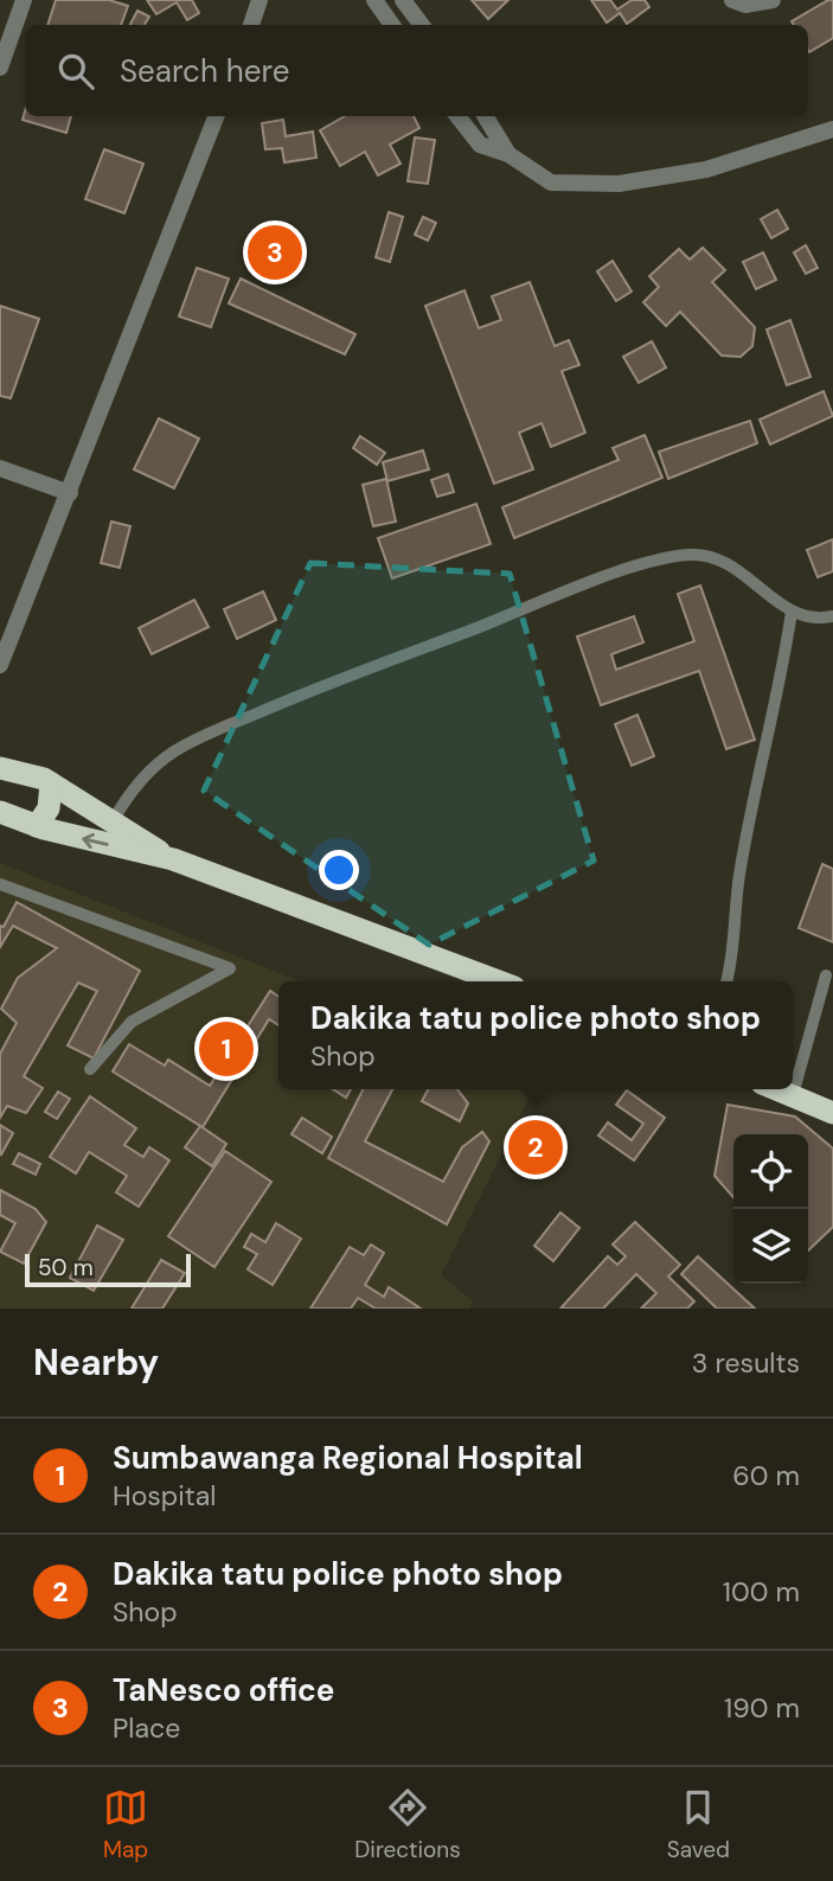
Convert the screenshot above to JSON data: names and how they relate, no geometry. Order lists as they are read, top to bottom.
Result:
{
  "scale_bar": "50 m",
  "page": {
    "search": "Search here",
    "pins": ["3", "1", "2"],
    "popup": ["Dakika tatu police photo shop", "Shop"],
    "scale": "50 m",
    "heading": ["Nearby", "3 results"],
    "list": [
      {
        "mark": "1",
        "name": "Sumbawanga Regional Hospital",
        "note": "Hospital",
        "value": "60 m"
      },
      {
        "mark": "2",
        "name": "Dakika tatu police photo shop",
        "note": "Shop",
        "value": "100 m"
      },
      {
        "mark": "3",
        "name": "TaNesco office",
        "note": "Place",
        "value": "190 m"
      }
    ],
    "nav": ["Map", "Directions", "Saved"]
  }
}
